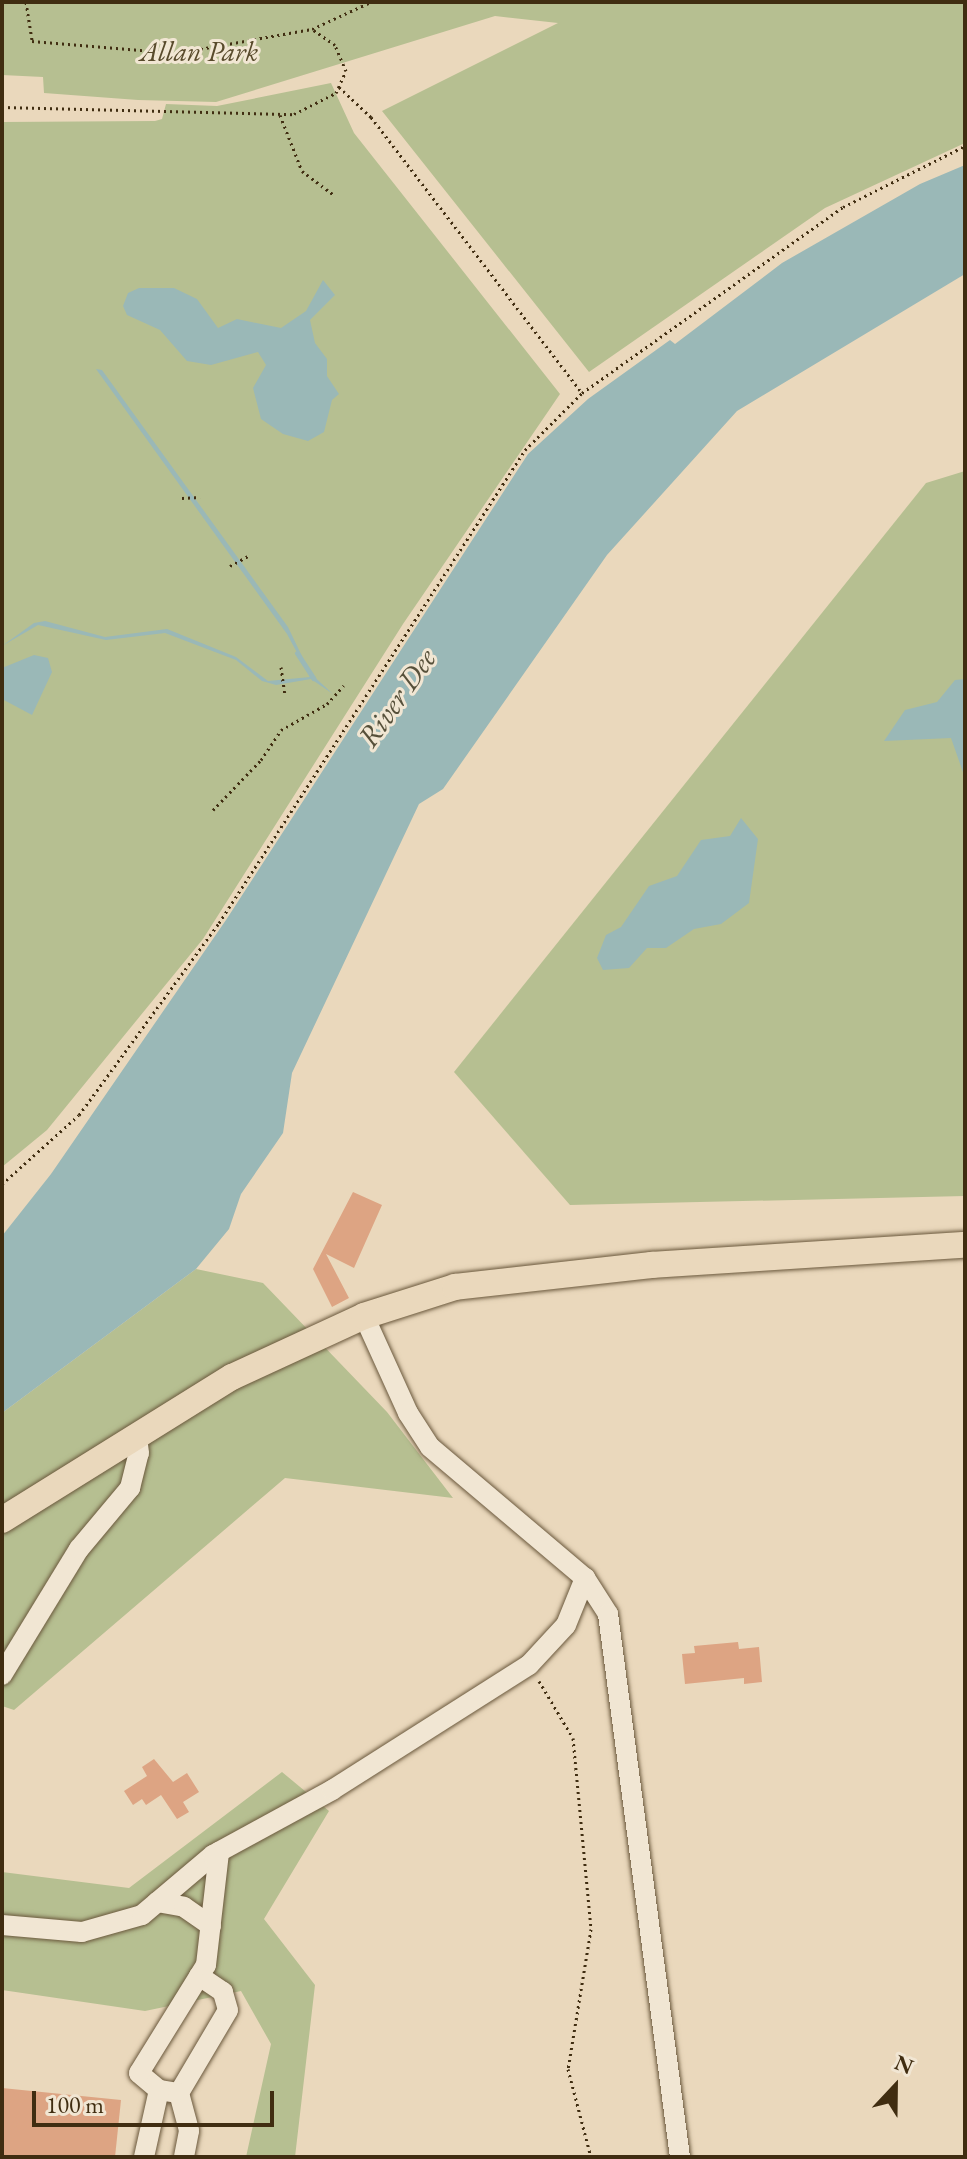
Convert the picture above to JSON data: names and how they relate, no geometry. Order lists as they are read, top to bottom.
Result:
{
  "water": ["River Dee"],
  "parks": ["Allan Park"],
  "scale_bar": "100 m",
  "north": "top"
}
